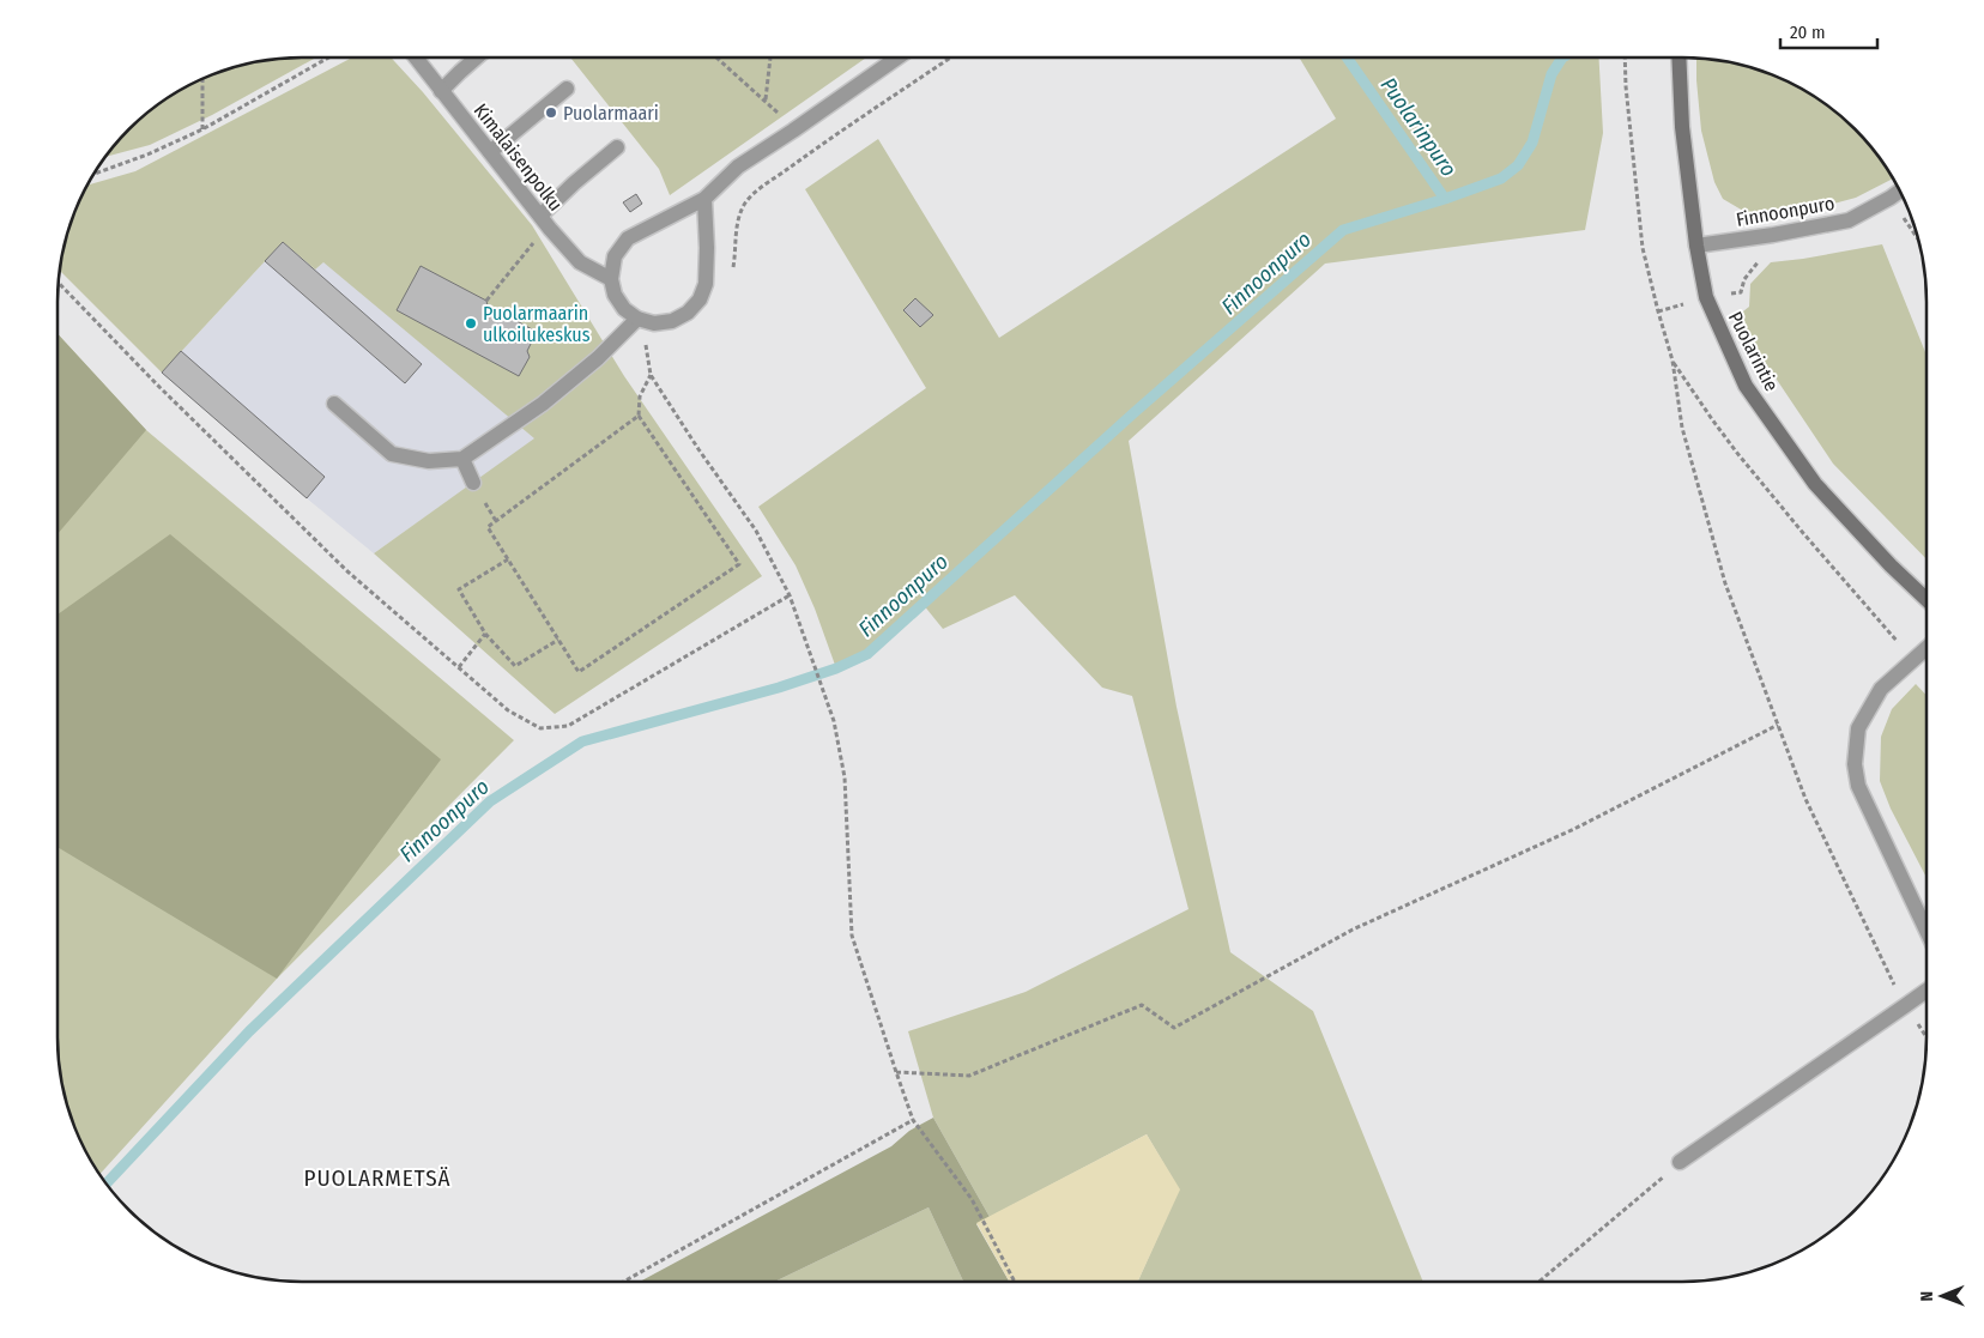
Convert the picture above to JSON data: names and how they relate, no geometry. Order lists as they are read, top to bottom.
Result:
{
  "streets": {
    "main road": ["Puolarintie"],
    "street": ["Kimalaisenpolku", "Finnoonpuro"]
  },
  "crossings": [
    ["Finnoonpuro", "Puolarintie"]
  ],
  "districts": ["PUOLARMETSÄ"],
  "water": ["Puolarinpuro", "Finnoonpuro"],
  "places": ["Puolarmaari", "Puolarmaarin ulkoilukeskus"],
  "scale_bar": "20 m",
  "north": "left"
}
